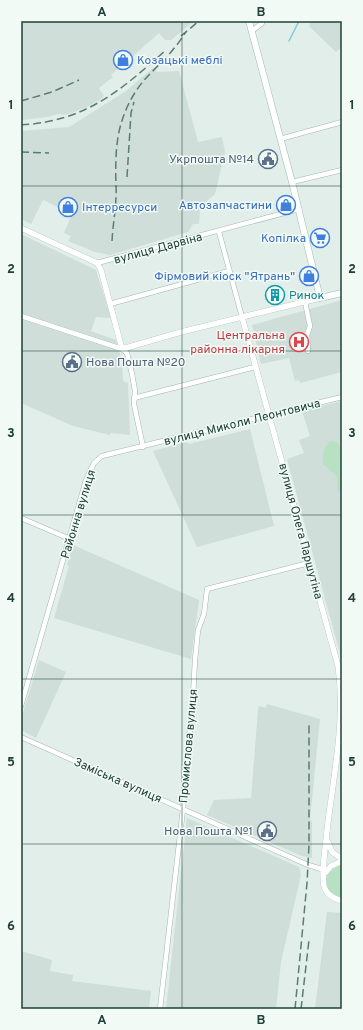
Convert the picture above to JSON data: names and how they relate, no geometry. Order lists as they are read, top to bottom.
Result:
{
  "streets": {
    "street": [
      "вулиця Дарвіна",
      "вулиця Миколи Леонтовича",
      "Районна вулиця",
      "вулиця Олега Паршутіна",
      "Промислова вулиця",
      "Заміська вулиця"
    ]
  },
  "crossings": [
    ["вулиця Дарвіна", "вулиця Олега Паршутіна"],
    ["вулиця Миколи Леонтовича", "Районна вулиця"],
    ["вулиця Миколи Леонтовича", "вулиця Олега Паршутіна"],
    ["вулиця Олега Паршутіна", "Промислова вулиця"],
    ["вулиця Олега Паршутіна", "Заміська вулиця"],
    ["Промислова вулиця", "Заміська вулиця"]
  ],
  "places": {
    "shop": [
      "Козацькі меблі",
      "Автозапчастини",
      "Інтерресурси",
      "Фірмовий кіоск \"Ятрань\""
    ],
    "public building": ["Укрпошта №14", "Нова Пошта №20", "Нова Пошта №1"],
    "supermarket": ["Копілка"],
    "building": ["Ринок"],
    "hospital": ["Центральна районна лікарня"]
  },
  "grid": {
    "columns": ["A", "B"],
    "rows": [
      "1",
      "2",
      "3",
      "4",
      "5",
      "6"
    ]
  }
}
